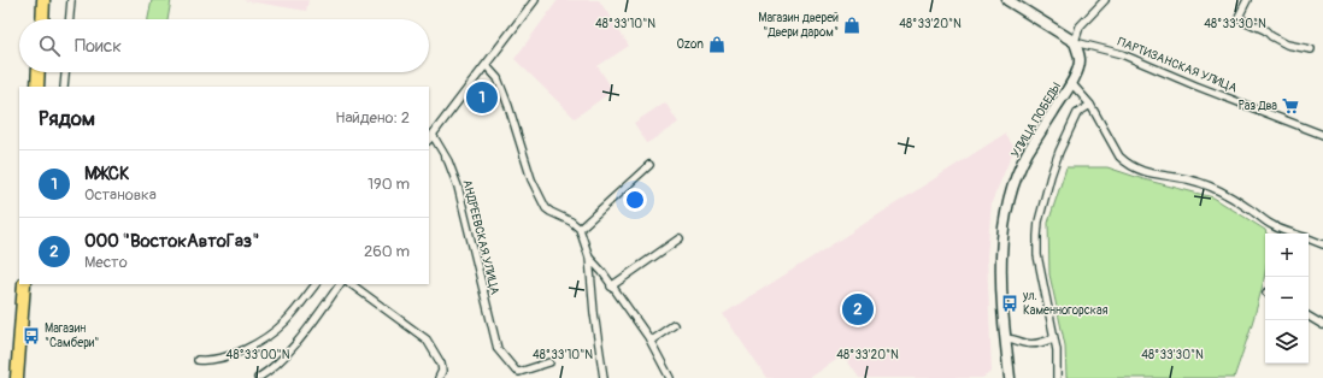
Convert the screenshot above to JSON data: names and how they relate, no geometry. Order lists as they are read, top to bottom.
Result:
{
  "streets": {
    "street": ["ПАРТИЗАНСКАЯ УЛИЦА", "УЛИЦА ПОБЕДЫ", "АНДРЕЕВСКАЯ УЛИЦА"]
  },
  "crossings": [
    ["ПАРТИЗАНСКАЯ УЛИЦА", "УЛИЦА ПОБЕДЫ"]
  ],
  "places": {
    "shop": ["Магазин дверей \"Двери даром\"", "Ozon"],
    "supermarket": ["Раз Два"],
    "bus stop": ["ул. Каменногорская", "Магазин \"Самбери\""]
  },
  "page": {
    "search": "Поиск",
    "pins": ["1", "2"],
    "heading": ["Рядом", "Найдено: 2"],
    "list": [
      {
        "mark": "1",
        "name": "МЖСК",
        "note": "Остановка",
        "value": "190 m"
      },
      {
        "mark": "2",
        "name": "ООО \"ВостокАвтоГаз\"",
        "note": "Место",
        "value": "260 m"
      }
    ],
    "map_buttons": ["+", "−"]
  },
  "coordinates": [
    "48°33'10\"N",
    "48°33'20\"N",
    "48°33'30\"N",
    "48°33'00\"N"
  ]
}
